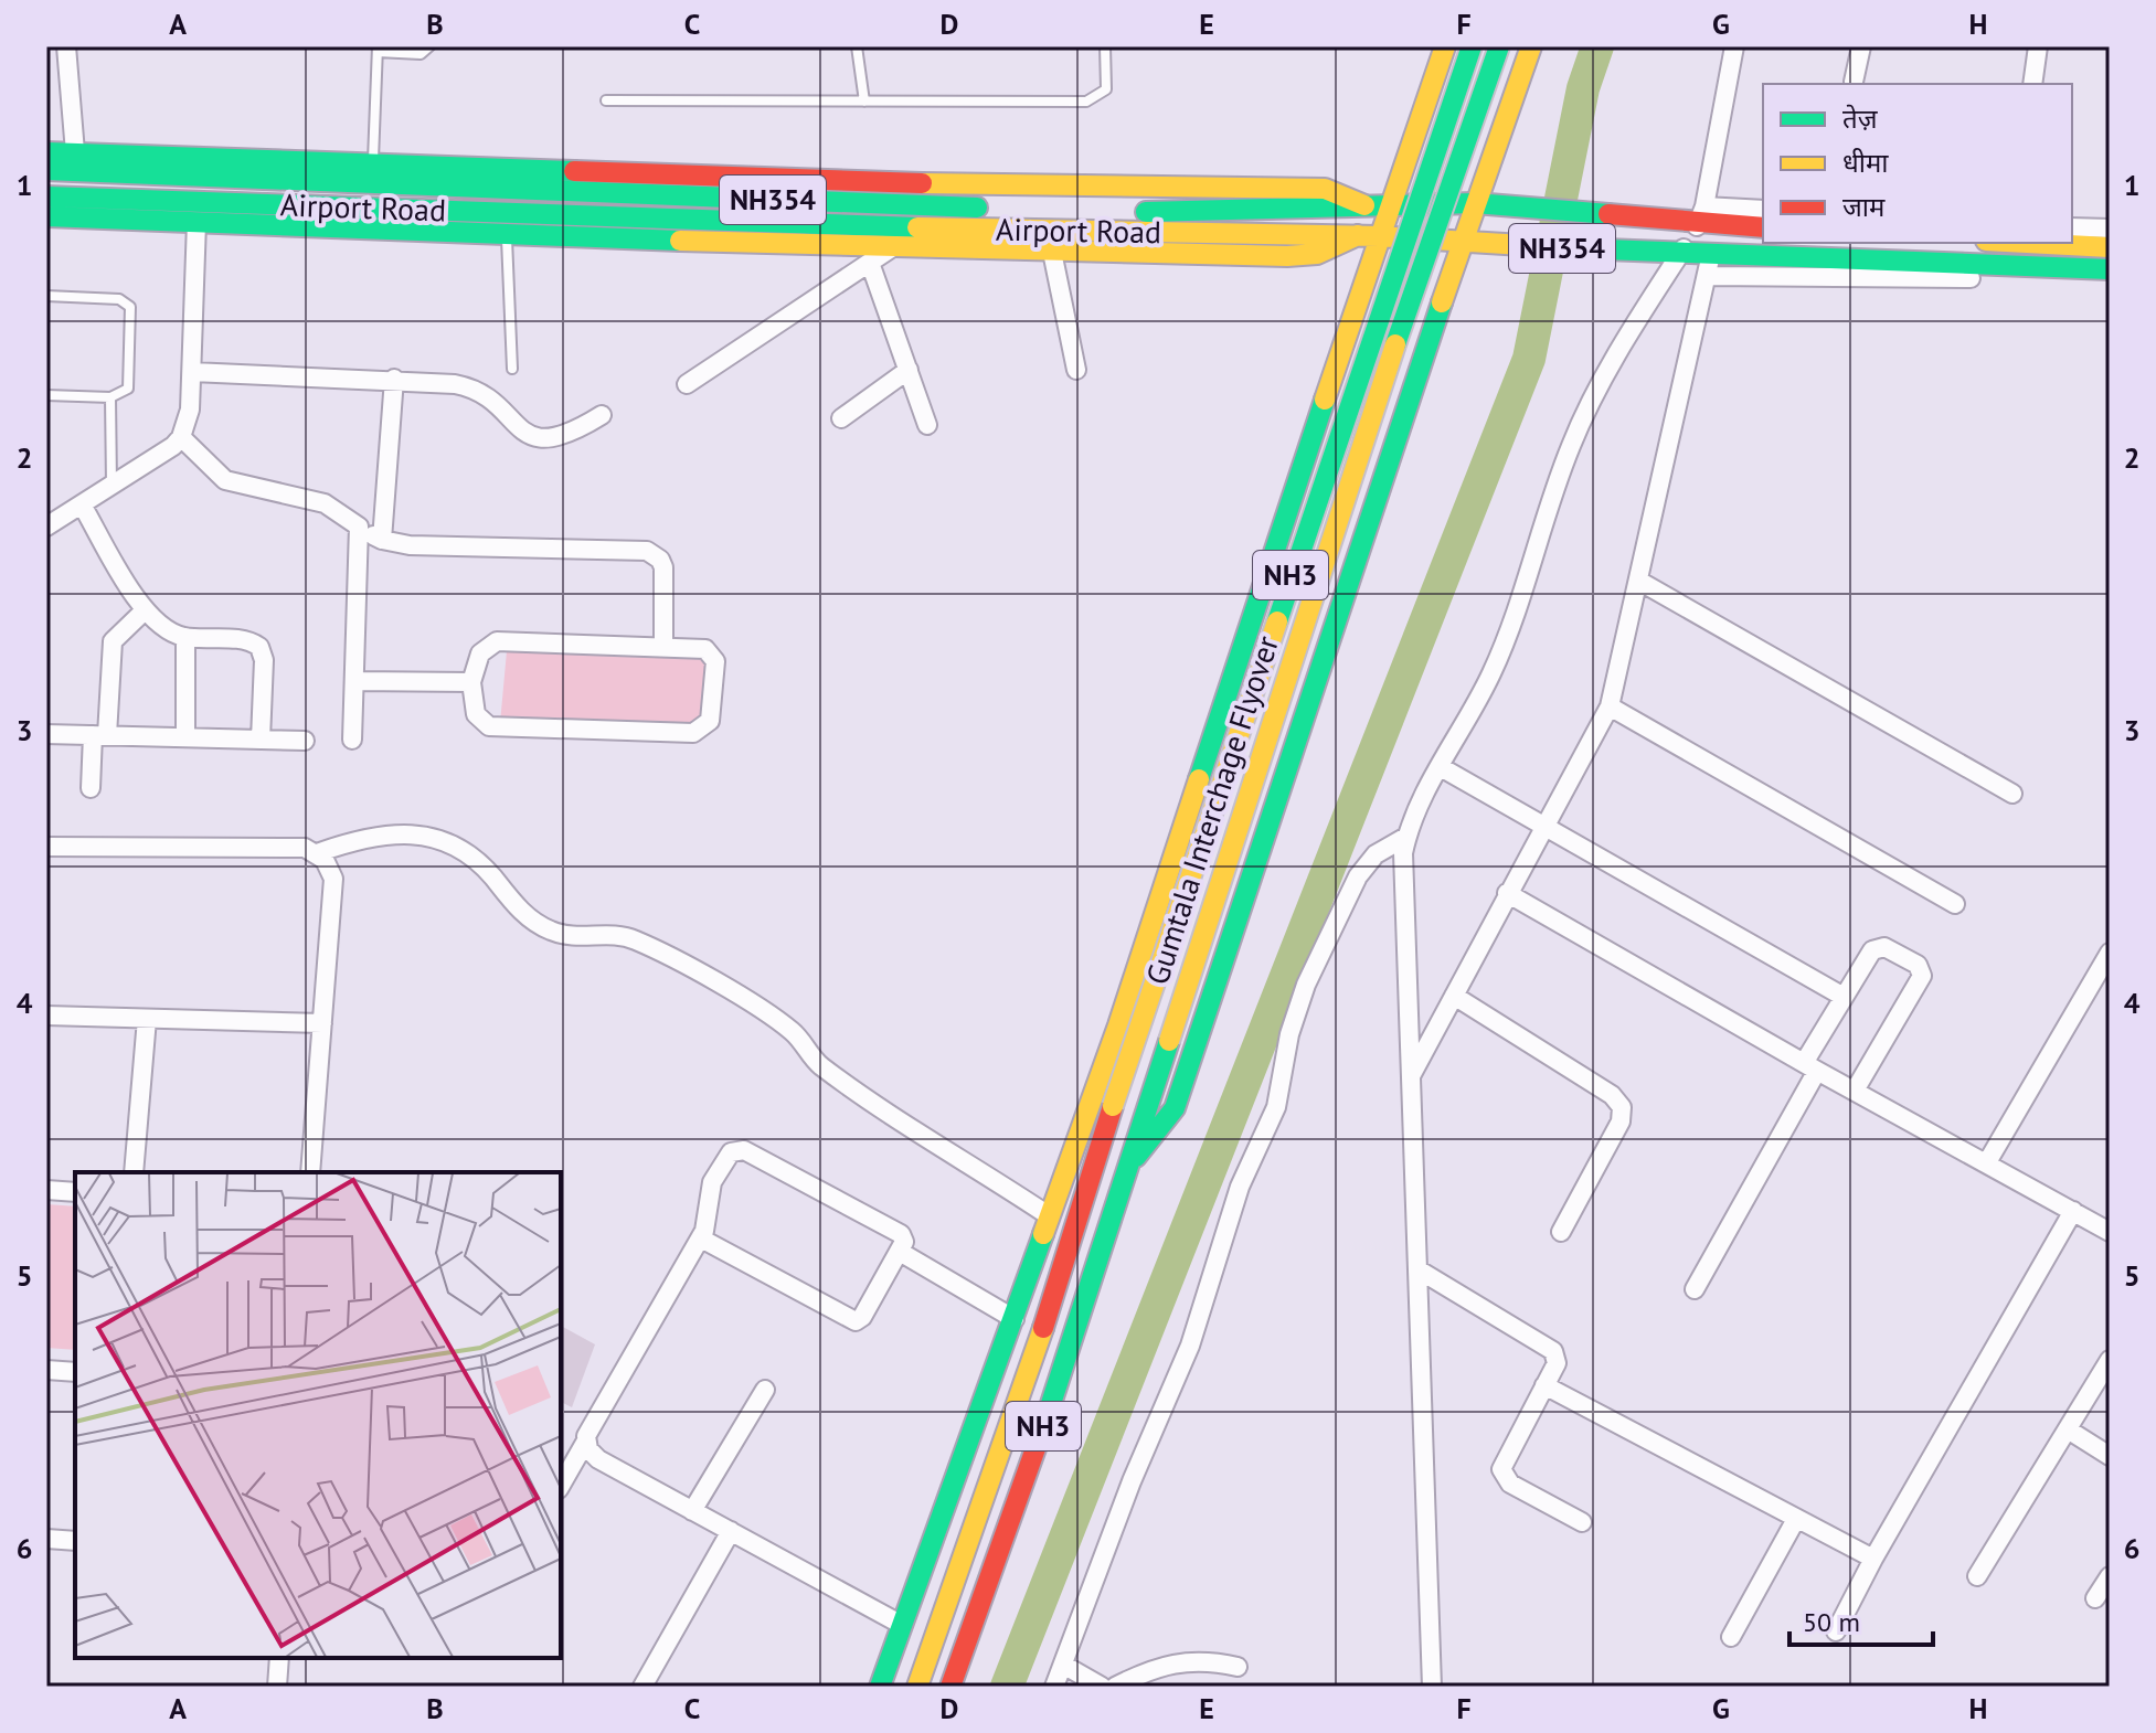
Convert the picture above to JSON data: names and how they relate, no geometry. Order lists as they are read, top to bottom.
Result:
{
  "streets": {
    "main road": [
      "NH354",
      "Airport Road",
      "NH3",
      "Gumtala Interchage Flyover"
    ]
  },
  "crossings": [
    ["NH3", "Gumtala Interchage Flyover"]
  ],
  "legend": ["तेज़", "धीमा", "जाम"],
  "scale_bar": "50 m",
  "grid": {
    "columns": [
      "A",
      "B",
      "C",
      "D",
      "E",
      "F",
      "G",
      "H"
    ],
    "rows": [
      "1",
      "2",
      "3",
      "4",
      "5",
      "6"
    ]
  }
}
